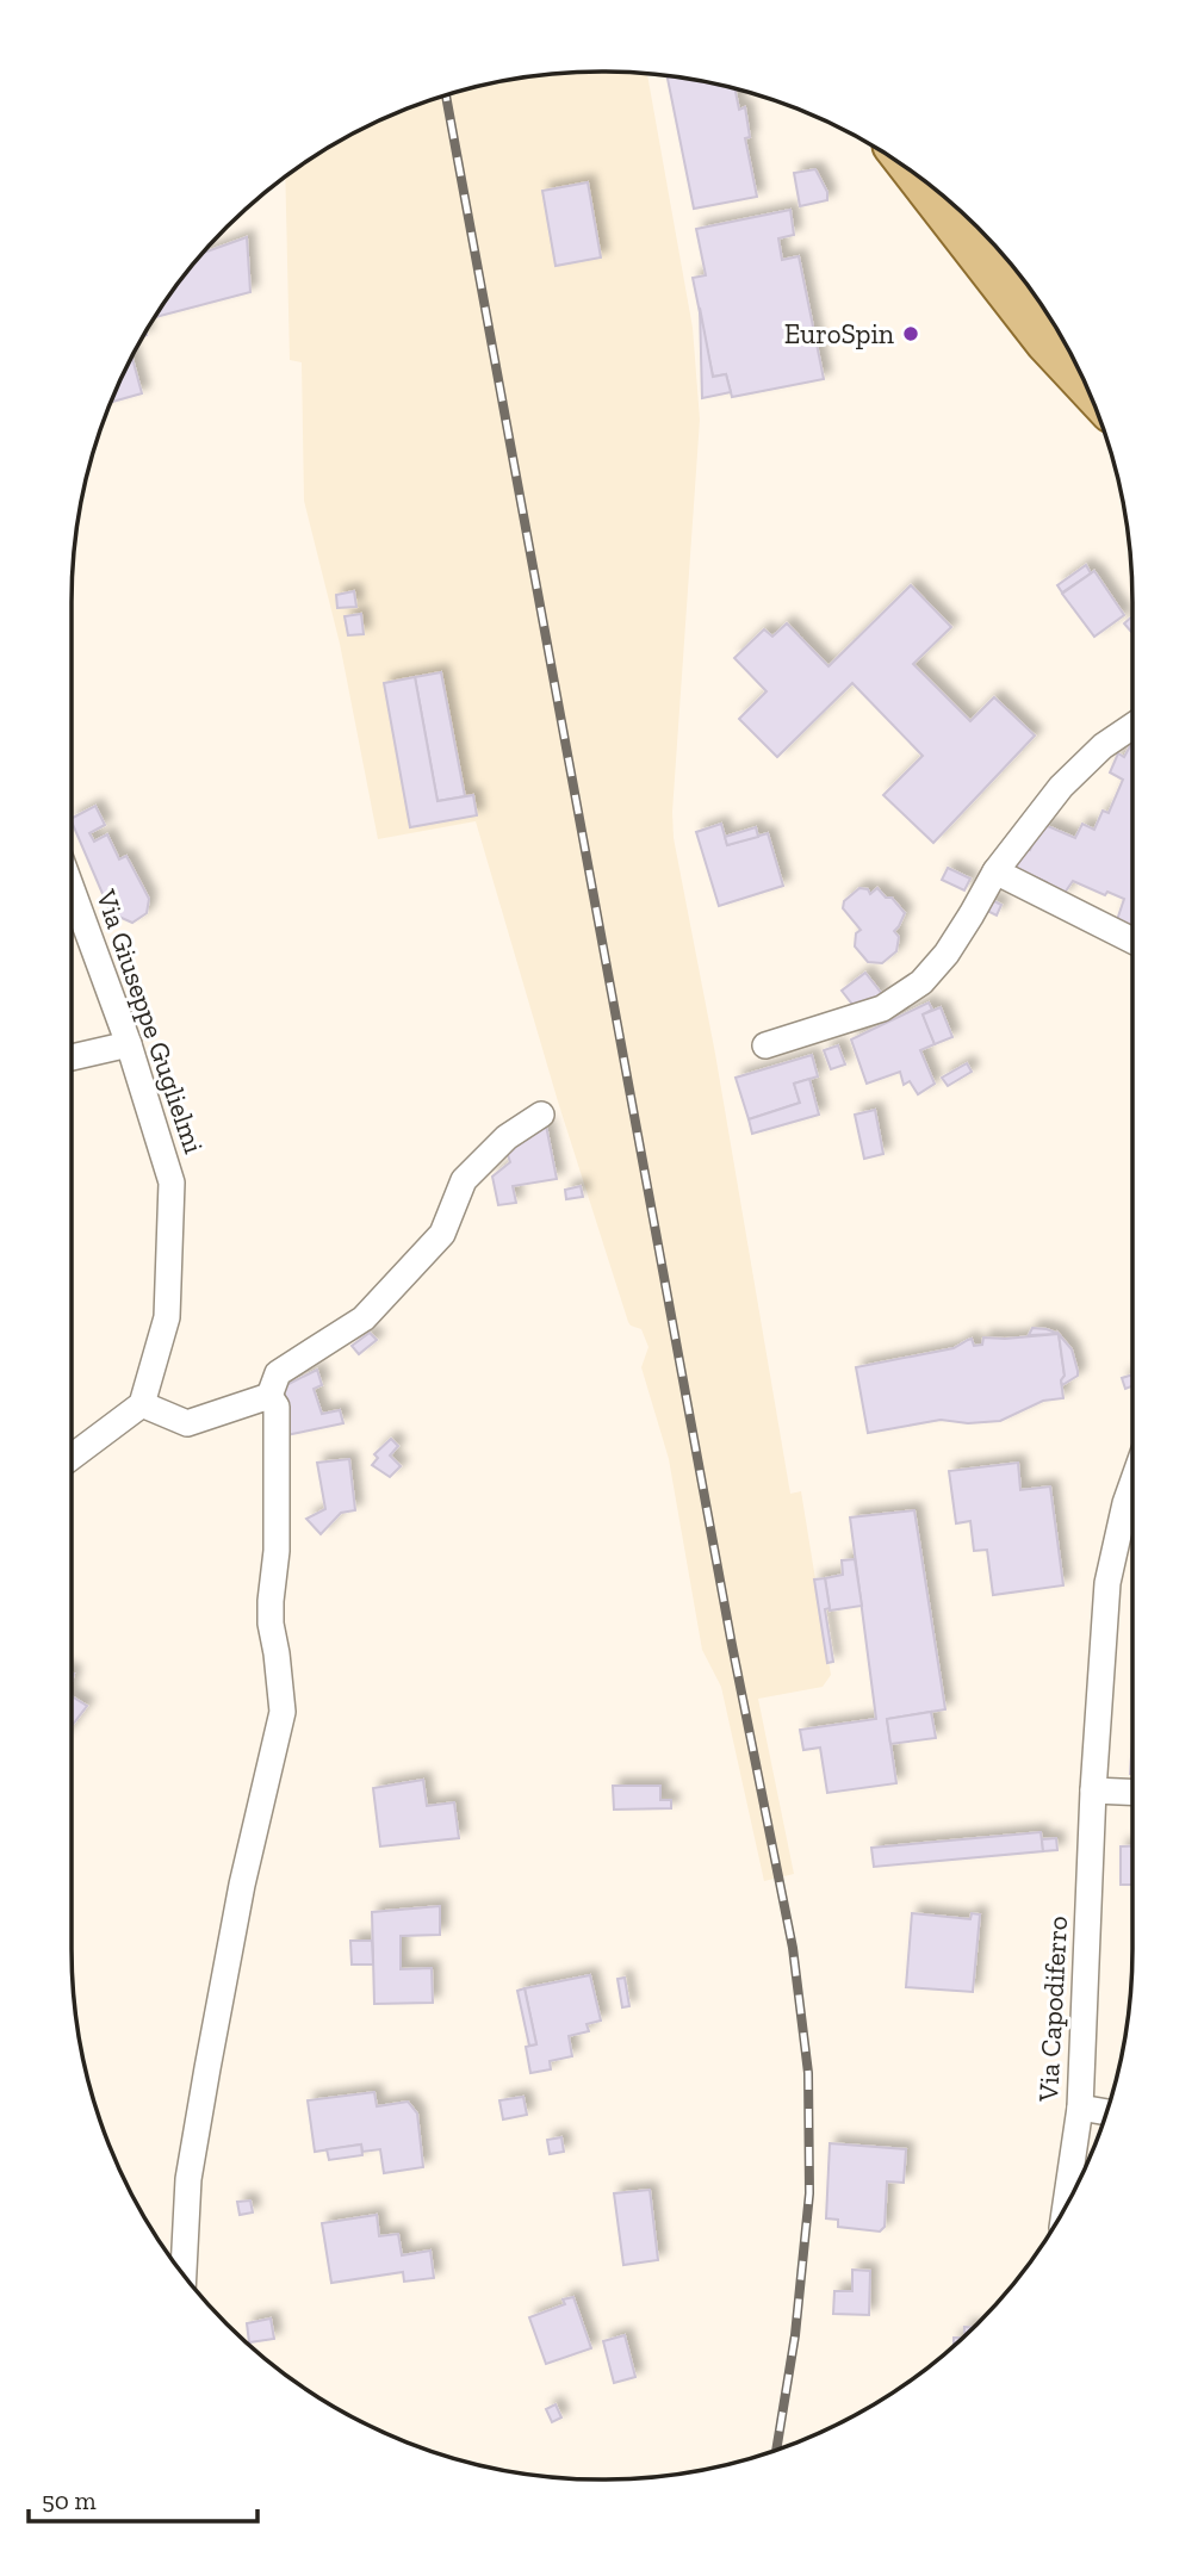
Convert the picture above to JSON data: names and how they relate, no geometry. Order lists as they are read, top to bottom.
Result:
{
  "streets": {
    "street": ["Via Giuseppe Guglielmi", "Via Capodiferro"]
  },
  "places": ["EuroSpin"],
  "scale_bar": "50 m"
}
